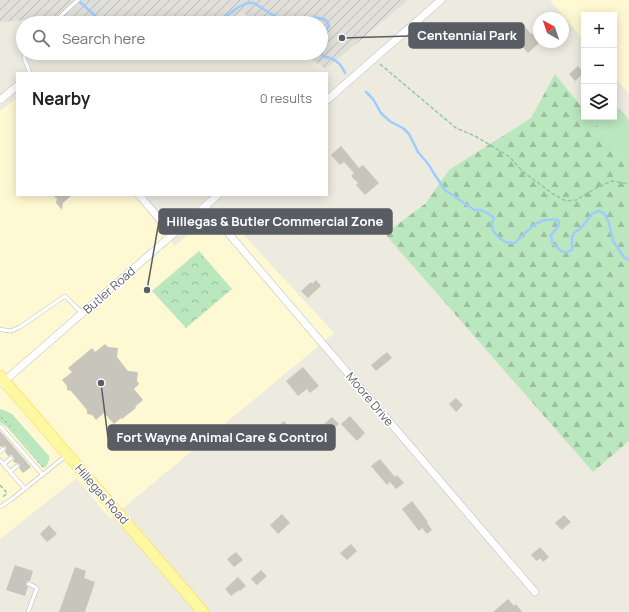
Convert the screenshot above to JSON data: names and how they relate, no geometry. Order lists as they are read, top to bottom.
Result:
{
  "streets": {
    "main road": ["Hillegas Road"],
    "street": ["Butler Road", "Moore Drive"]
  },
  "crossings": [
    ["Butler Road", "Moore Drive"],
    ["Butler Road", "Hillegas Road"]
  ],
  "places": ["Centennial Park", "Hillegas & Butler Commercial Zone", "Fort Wayne Animal Care & Control"],
  "north": "top left",
  "page": {
    "map_buttons": ["+", "−"],
    "search": "Search here",
    "heading": ["Nearby", "0 results"]
  }
}
